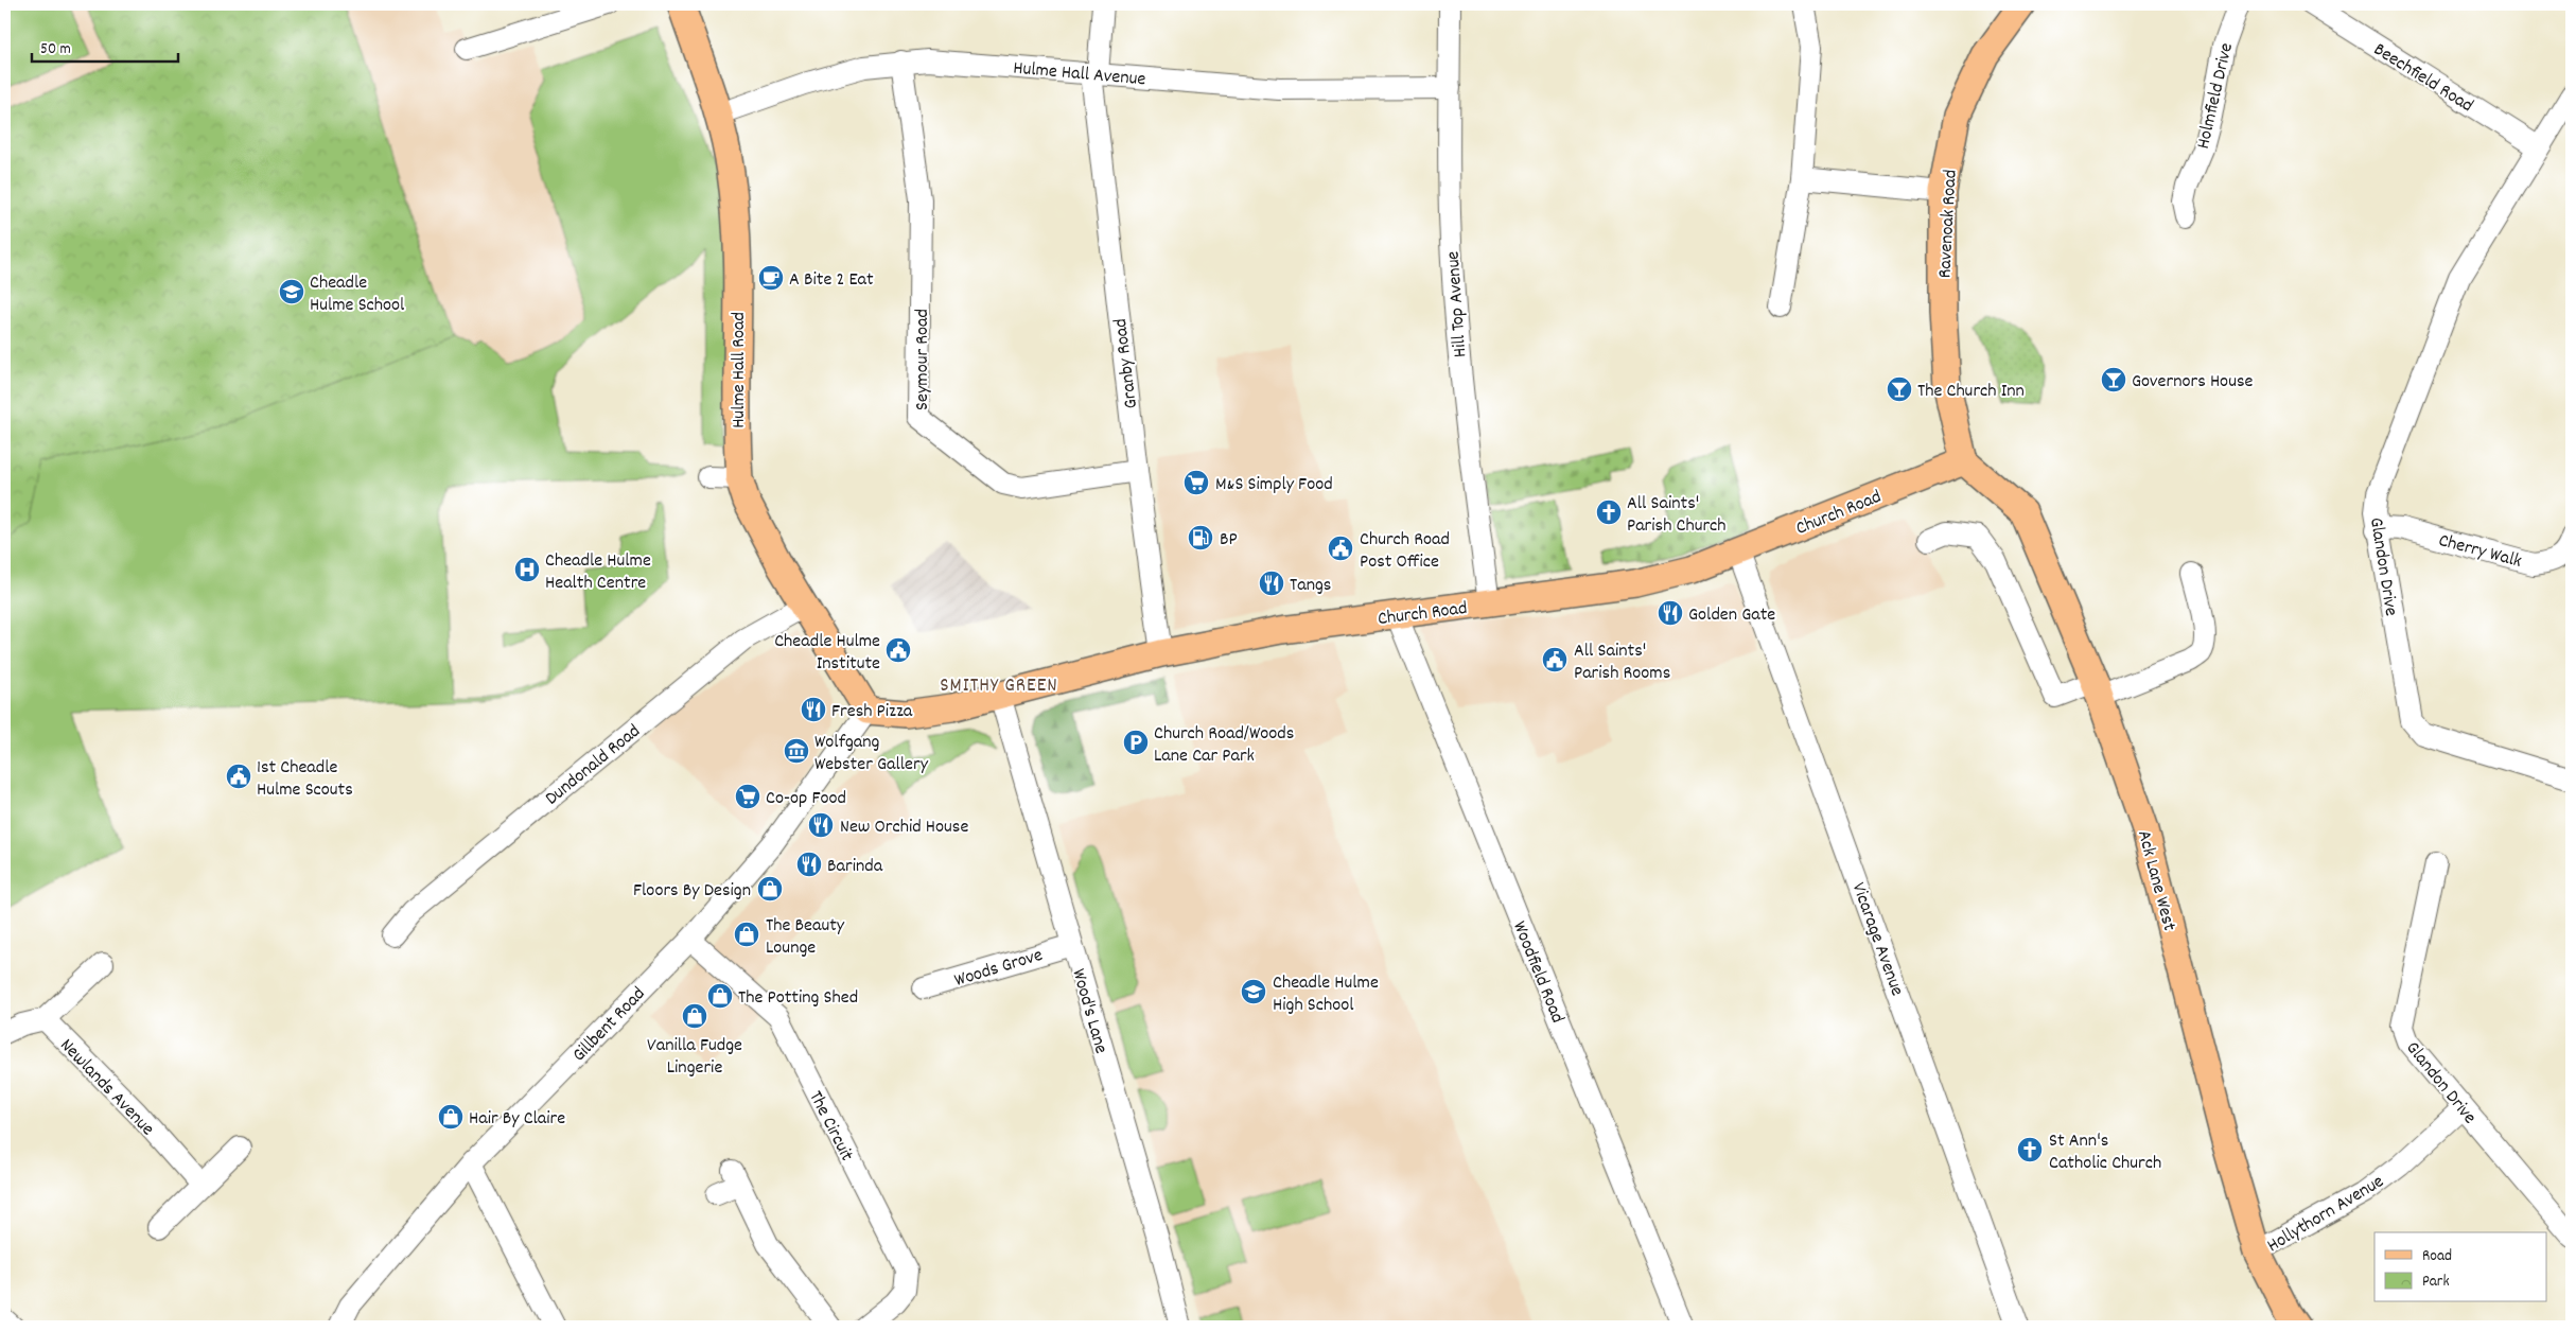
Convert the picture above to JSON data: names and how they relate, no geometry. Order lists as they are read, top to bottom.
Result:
{
  "streets": {
    "main road": [
      "Ravenoak Road",
      "Hulme Hall Road",
      "Church Road",
      "Ack Lane West"
    ],
    "street": [
      "Hulme Hall Avenue",
      "Beechfield Road",
      "Holmfield Drive",
      "Hill Top Avenue",
      "Seymour Road",
      "Granby Road",
      "Cherry Walk",
      "Glandon Drive",
      "Dundonald Road",
      "Vicarage Avenue",
      "Woods Grove",
      "Woodfield Road",
      "Wood's Lane",
      "Gillbent Road",
      "Newlands Avenue",
      "The Circuit",
      "Hollythorn Avenue"
    ]
  },
  "crossings": [
    ["Hulme Hall Avenue", "Hill Top Avenue"],
    ["Hulme Hall Avenue", "Seymour Road"],
    ["Hulme Hall Avenue", "Granby Road"],
    ["Hulme Hall Avenue", "Hulme Hall Road"],
    ["Beechfield Road", "Glandon Drive"],
    ["Ravenoak Road", "Church Road"],
    ["Ravenoak Road", "Ack Lane West"],
    ["Hill Top Avenue", "Church Road"],
    ["Seymour Road", "Granby Road"],
    ["Granby Road", "Church Road"],
    ["Hulme Hall Road", "Church Road"],
    ["Hulme Hall Road", "Dundonald Road"],
    ["Hulme Hall Road", "Gillbent Road"],
    ["Church Road", "Ack Lane West"],
    ["Church Road", "Vicarage Avenue"],
    ["Church Road", "Woodfield Road"],
    ["Church Road", "Wood's Lane"],
    ["Church Road", "Gillbent Road"],
    ["Cherry Walk", "Glandon Drive"],
    ["Glandon Drive", "Hollythorn Avenue"],
    ["Ack Lane West", "Hollythorn Avenue"],
    ["Woods Grove", "Wood's Lane"],
    ["Gillbent Road", "The Circuit"]
  ],
  "districts": ["SMITHY GREEN"],
  "places": {
    "cafe": ["A Bite 2 Eat"],
    "school or university": ["Cheadle Hulme School", "Cheadle Hulme High School"],
    "bar": ["Governors House", "The Church Inn"],
    "supermarket": ["M&S Simply Food", "Co-op Food"],
    "church": ["All Saints' Parish Church", "St Ann's Catholic Church"],
    "fuel station": ["BP"],
    "public building": [
      "Church Road Post Office",
      "Cheadle Hulme Institute",
      "All Saints' Parish Rooms",
      "1st Cheadle Hulme Scouts"
    ],
    "hospital": ["Cheadle Hulme Health Centre"],
    "restaurant": [
      "Tangs",
      "Golden Gate",
      "Fresh Pizza",
      "New Orchid House",
      "Barinda"
    ],
    "parking": ["Church Road/Woods Lane Car Park"],
    "museum": ["Wolfgang Webster Gallery"],
    "shop": [
      "Floors By Design",
      "The Beauty Lounge",
      "The Potting Shed",
      "Vanilla Fudge Lingerie",
      "Hair By Claire"
    ]
  },
  "legend": ["Road", "Park"],
  "scale_bar": "50 m"
}
